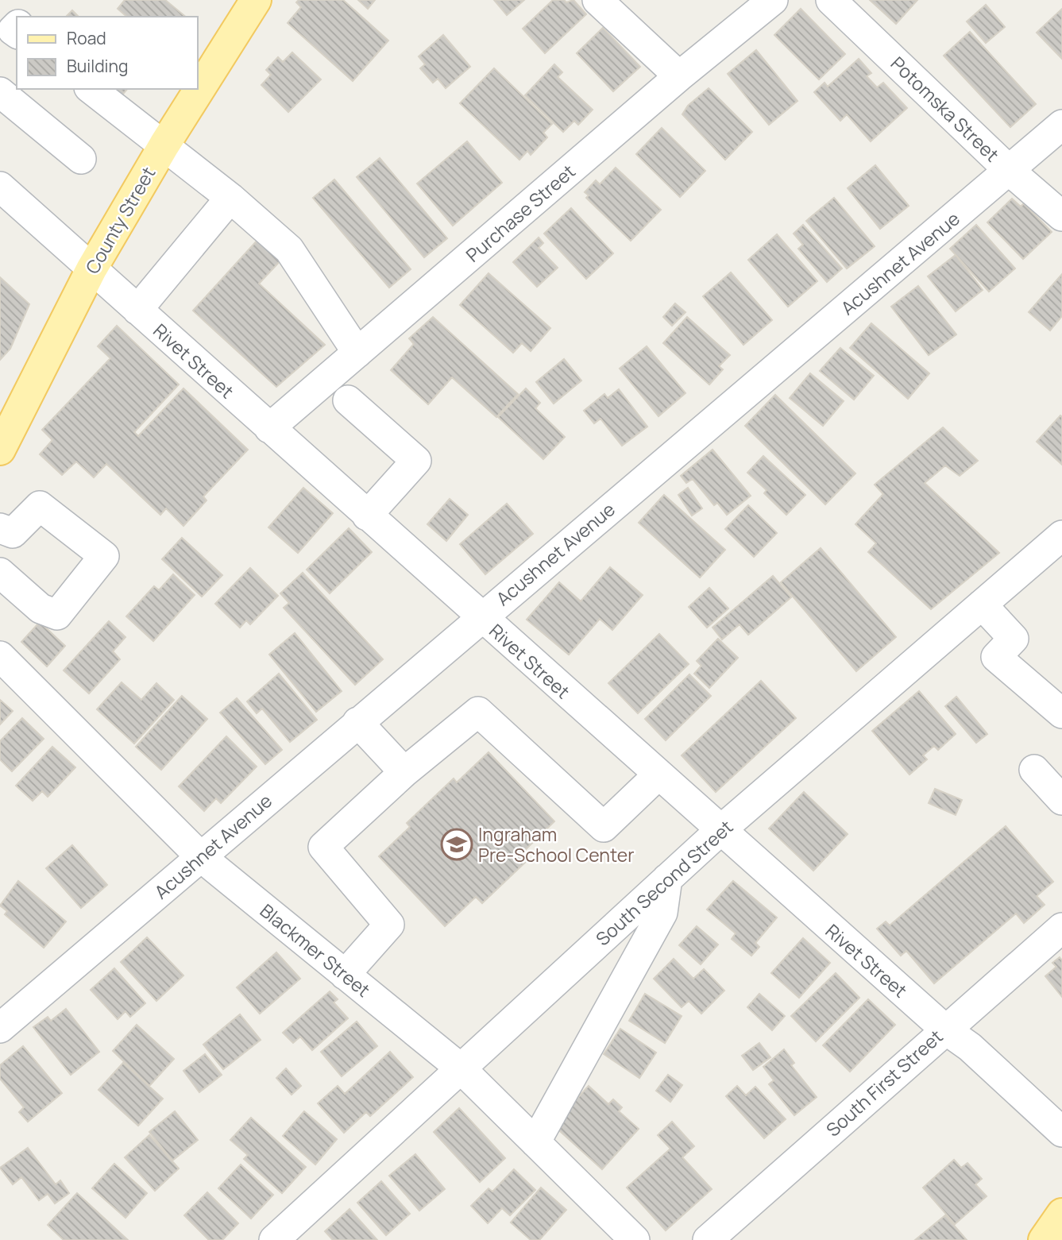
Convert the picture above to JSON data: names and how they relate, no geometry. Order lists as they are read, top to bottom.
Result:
{
  "streets": {
    "main road": ["County Street"],
    "street": [
      "Potomska Street",
      "Purchase Street",
      "Acushnet Avenue",
      "Rivet Street",
      "South Second Street",
      "Blackmer Street",
      "South First Street"
    ]
  },
  "crossings": [
    ["Potomska Street", "Acushnet Avenue"],
    ["Purchase Street", "Rivet Street"],
    ["County Street", "Rivet Street"],
    ["Acushnet Avenue", "Rivet Street"],
    ["Acushnet Avenue", "Blackmer Street"],
    ["Rivet Street", "South Second Street"],
    ["Rivet Street", "South First Street"],
    ["South Second Street", "Blackmer Street"]
  ],
  "places": {
    "school or university": ["Ingraham Pre-School Center"]
  },
  "legend": ["Road", "Building"]
}
